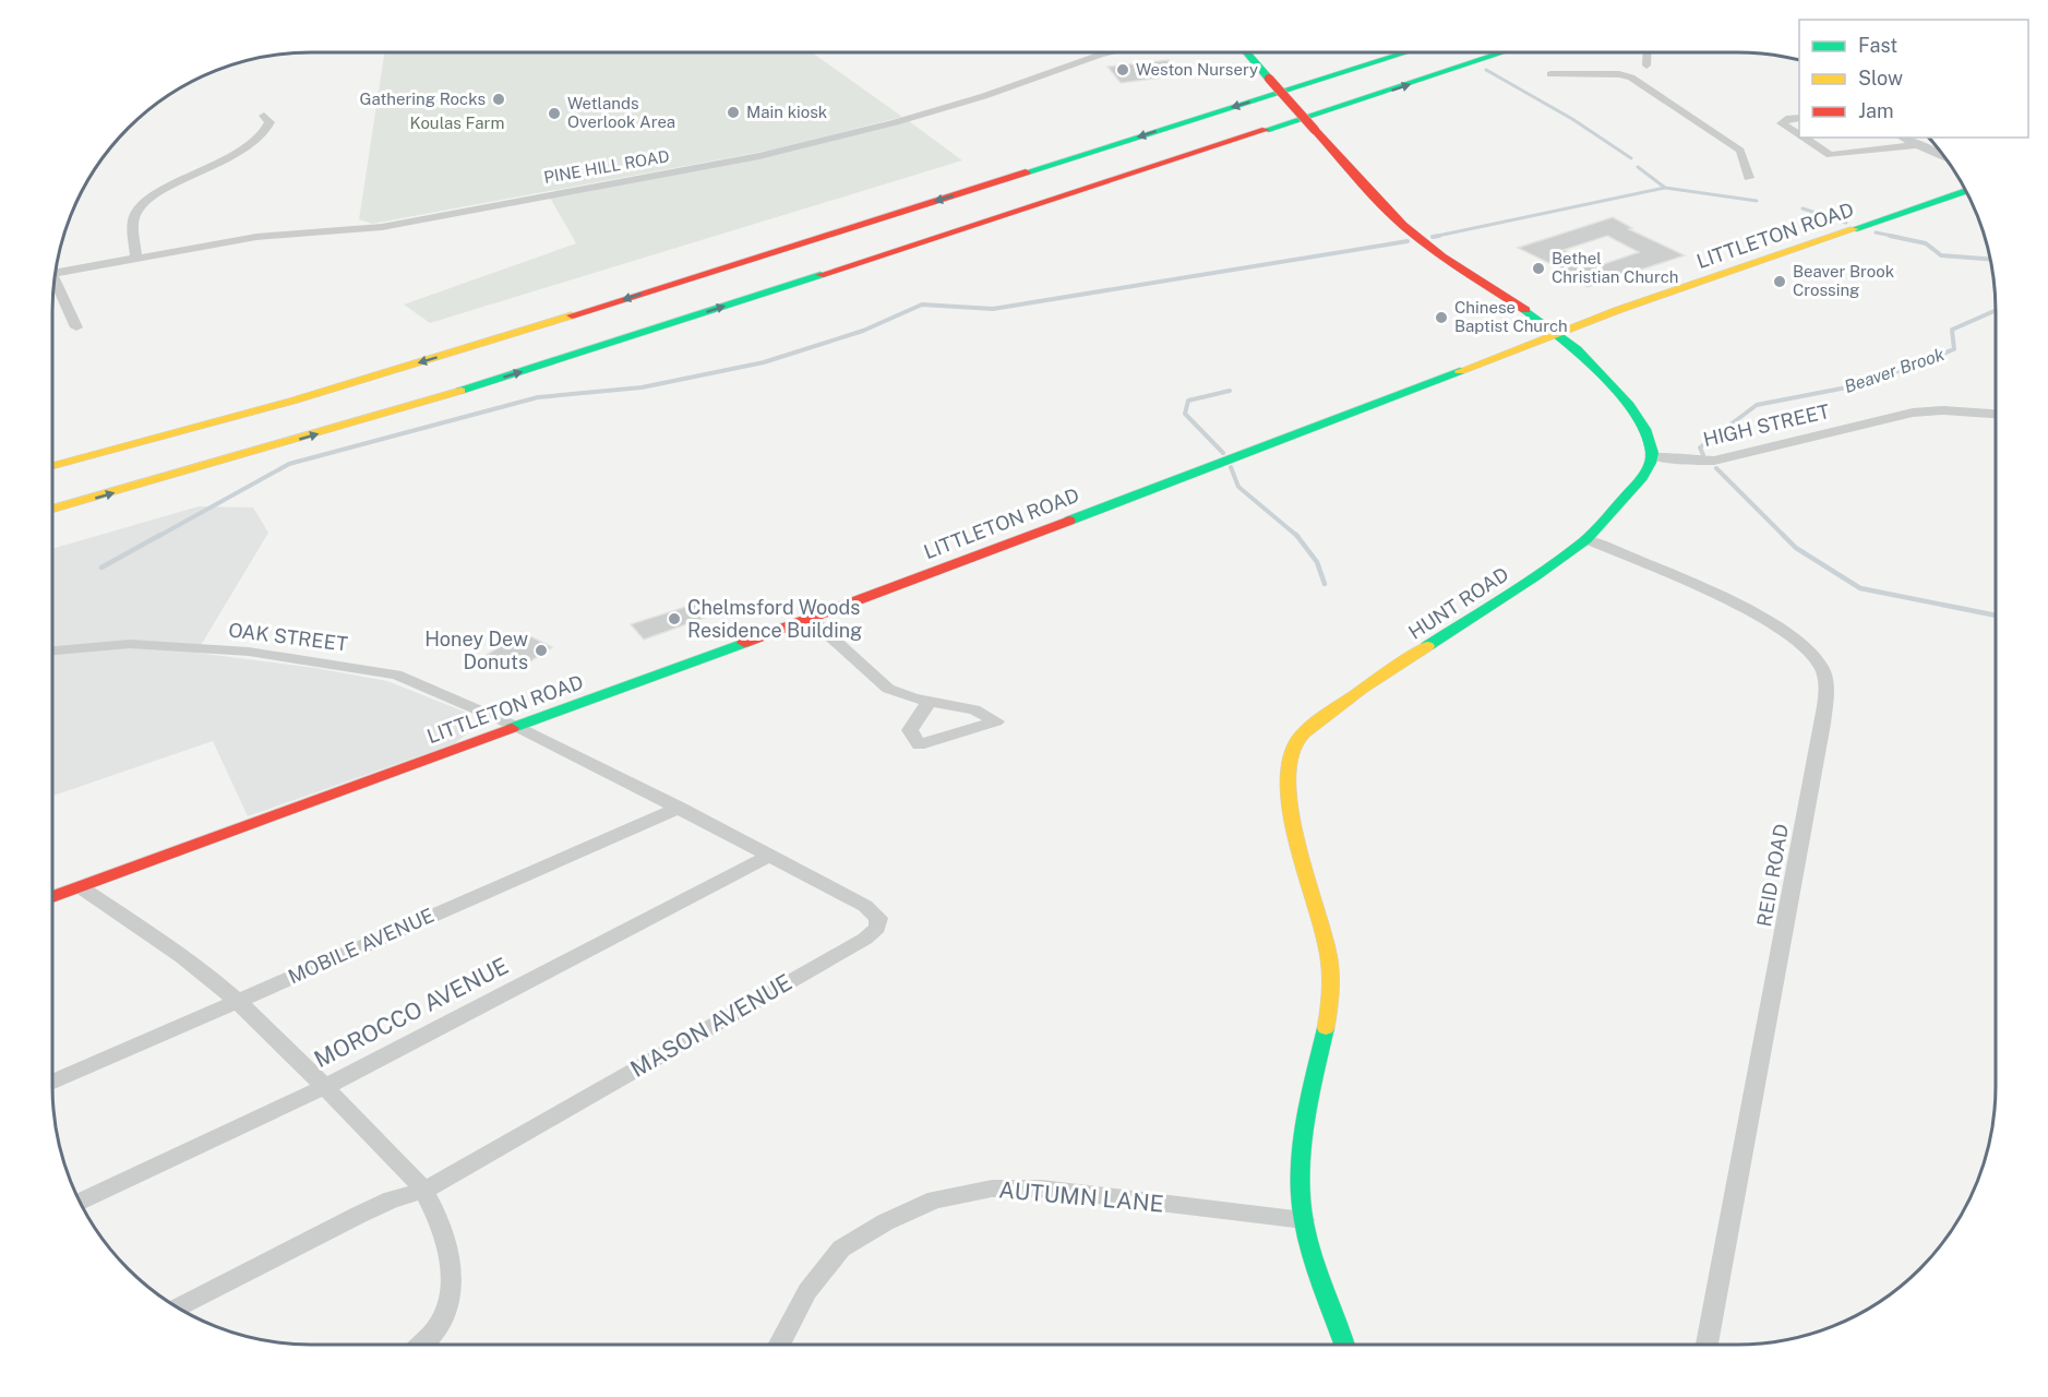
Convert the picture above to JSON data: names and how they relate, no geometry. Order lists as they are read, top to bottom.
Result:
{
  "streets": {
    "main road": ["LITTLETON ROAD", "HUNT ROAD"],
    "street": [
      "PINE HILL ROAD",
      "HIGH STREET",
      "OAK STREET",
      "REID ROAD",
      "MOBILE AVENUE",
      "MOROCCO AVENUE",
      "MASON AVENUE",
      "AUTUMN LANE"
    ]
  },
  "crossings": [
    ["LITTLETON ROAD", "OAK STREET"],
    ["LITTLETON ROAD", "MASON AVENUE"],
    ["HIGH STREET", "HUNT ROAD"],
    ["HUNT ROAD", "REID ROAD"],
    ["HUNT ROAD", "AUTUMN LANE"],
    ["OAK STREET", "MASON AVENUE"],
    ["MOBILE AVENUE", "MASON AVENUE"],
    ["MOROCCO AVENUE", "MASON AVENUE"]
  ],
  "water": ["Beaver Brook"],
  "parks": ["Koulas Farm"],
  "places": [
    "Weston Nursery",
    "Gathering Rocks",
    "Main kiosk",
    "Wetlands Overlook Area",
    "Bethel Christian Church",
    "Beaver Brook Crossing",
    "Chinese Baptist Church",
    "Chelmsford Woods Residence Building",
    "Honey Dew Donuts"
  ],
  "legend": ["Fast", "Slow", "Jam"]
}
